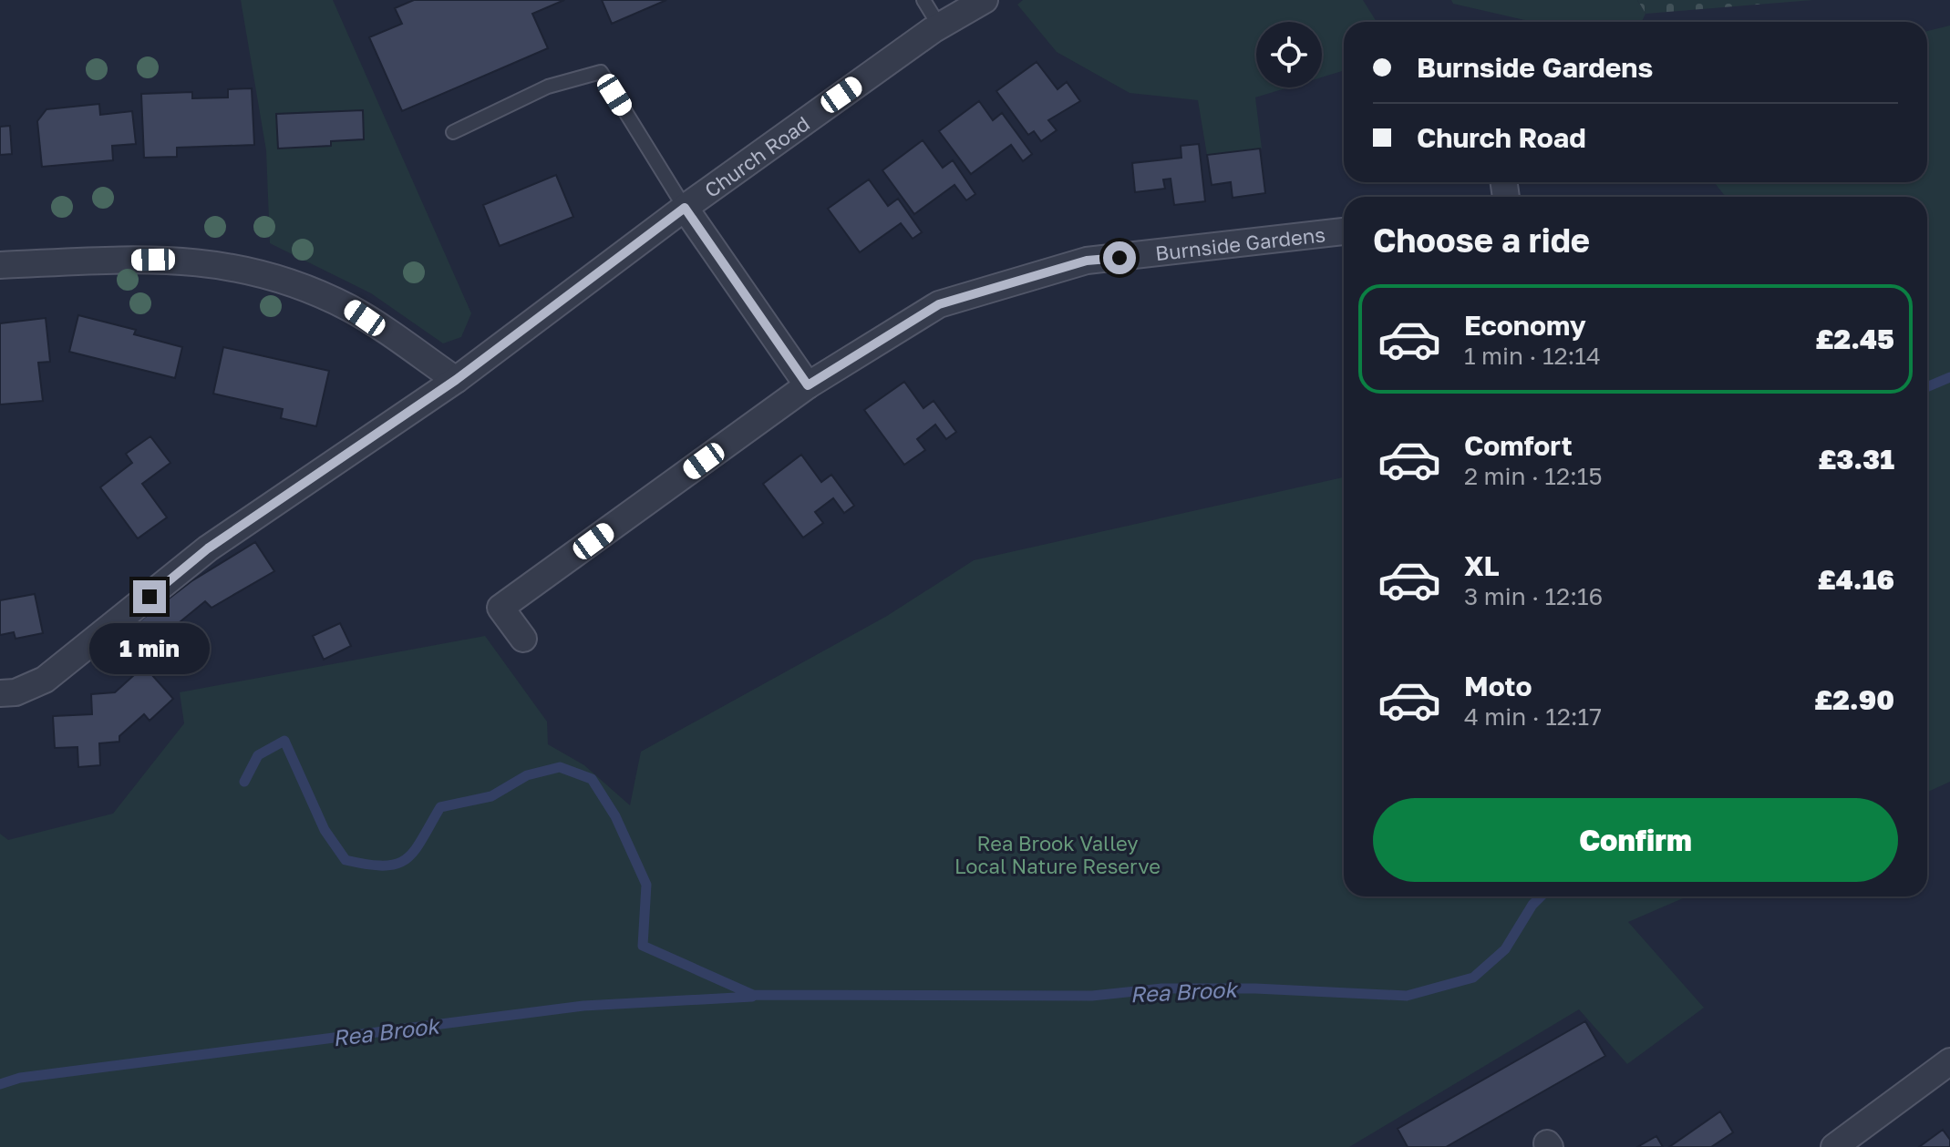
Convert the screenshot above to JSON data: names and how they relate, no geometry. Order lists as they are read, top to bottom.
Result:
{
  "streets": {
    "street": ["Church Road", "Burnside Gardens"]
  },
  "water": ["Rea Brook"],
  "parks": ["Rea Brook Valley Local Nature Reserve"],
  "page": {
    "banner": ["Burnside Gardens", "Church Road"],
    "heading": "Choose a ride",
    "list": [
      {
        "name": "Economy",
        "note": "1 min · 12:14",
        "value": "£2.45"
      },
      {
        "name": "Comfort",
        "note": "2 min · 12:15",
        "value": "£3.31"
      },
      {
        "name": "XL",
        "note": "3 min · 12:16",
        "value": "£4.16"
      },
      {
        "name": "Moto",
        "note": "4 min · 12:17",
        "value": "£2.90"
      }
    ],
    "bubble": "1 min",
    "buttons": "Confirm"
  }
}
